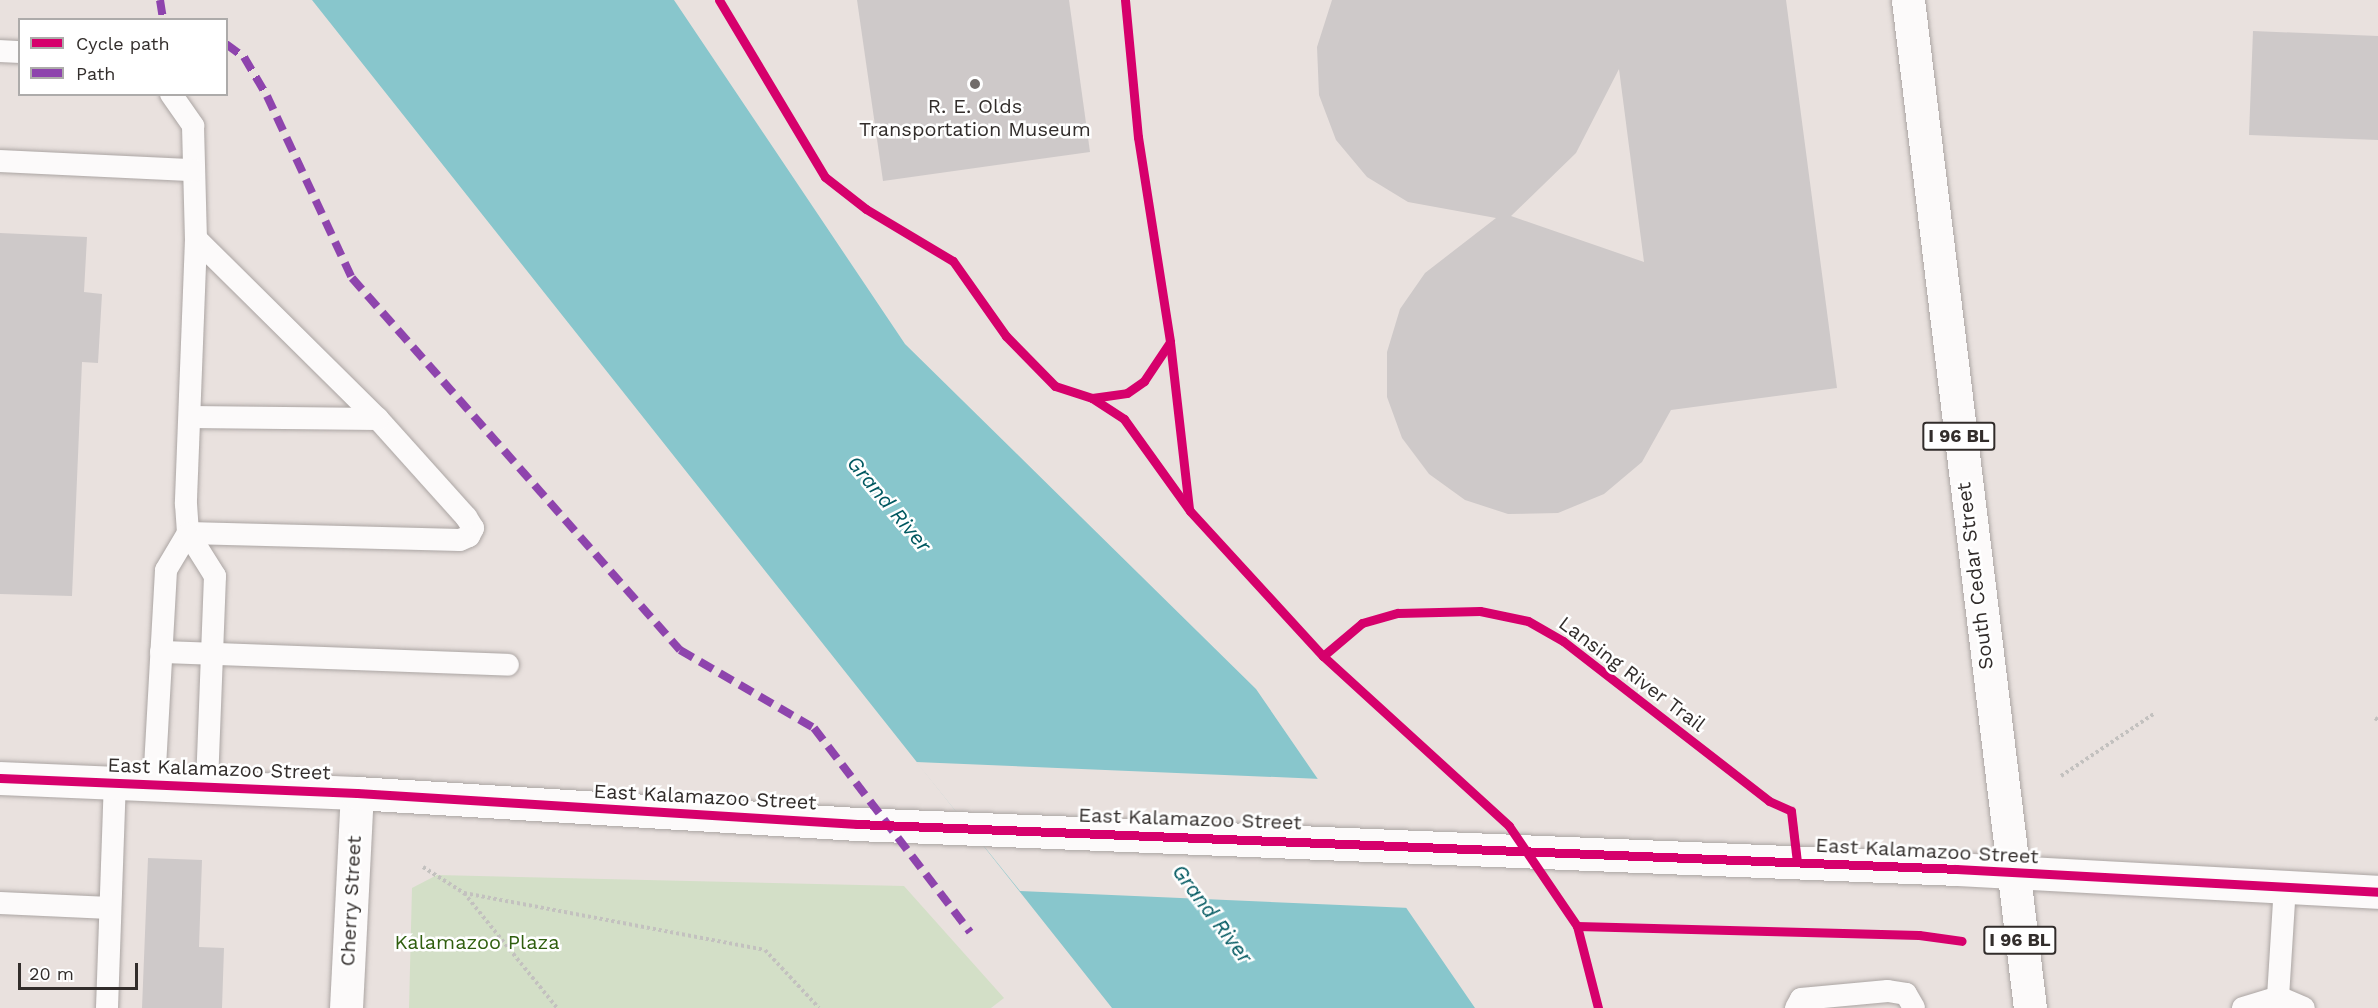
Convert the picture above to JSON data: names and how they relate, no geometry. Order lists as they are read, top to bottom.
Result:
{
  "streets": {
    "street": [
      "I 96 BL",
      "South Cedar Street",
      "East Kalamazoo Street",
      "Cherry Street"
    ],
    "cycle path": ["Lansing River Trail"]
  },
  "crossings": [
    ["South Cedar Street", "East Kalamazoo Street"],
    ["East Kalamazoo Street", "Cherry Street"]
  ],
  "water": ["Grand River"],
  "parks": ["Kalamazoo Plaza"],
  "places": ["R. E. Olds Transportation Museum"],
  "legend": ["Cycle path", "Path"],
  "scale_bar": "20 m"
}
